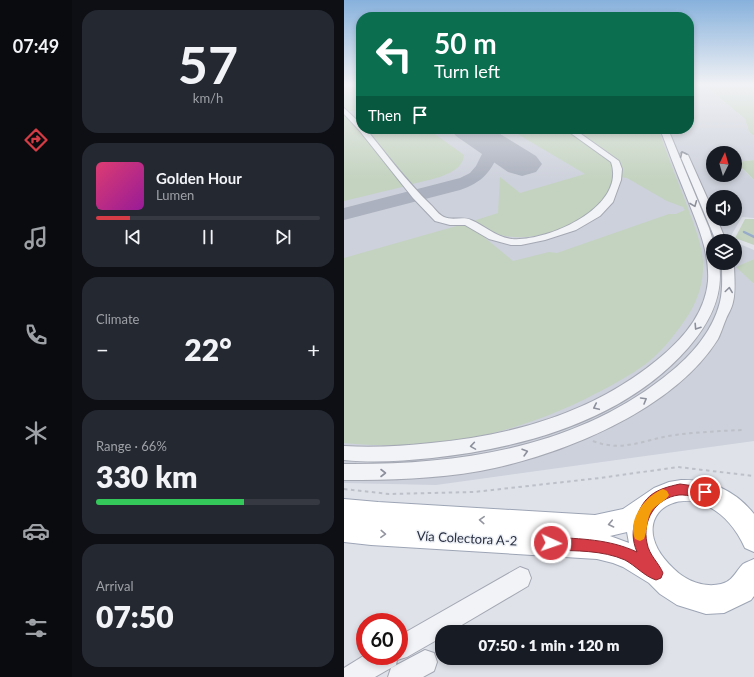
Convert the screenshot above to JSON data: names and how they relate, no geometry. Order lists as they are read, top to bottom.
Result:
{
  "streets": {
    "main road": ["Vía Colectora A-2"]
  },
  "north": "top",
  "page": {
    "tabs": "07:49",
    "tile": [
      ["57", "km/h"],
      "Climate",
      ["Range · 66%", "330 km"],
      ["Arrival", "07:50"]
    ],
    "turn": ["50 m", "Turn left"],
    "then": "Then",
    "song": ["Golden Hour", "Lumen"],
    "heat": ["−", "22°", "+"],
    "limit": "60",
    "trip": "07:50 · 1 min · 120 m"
  }
}
